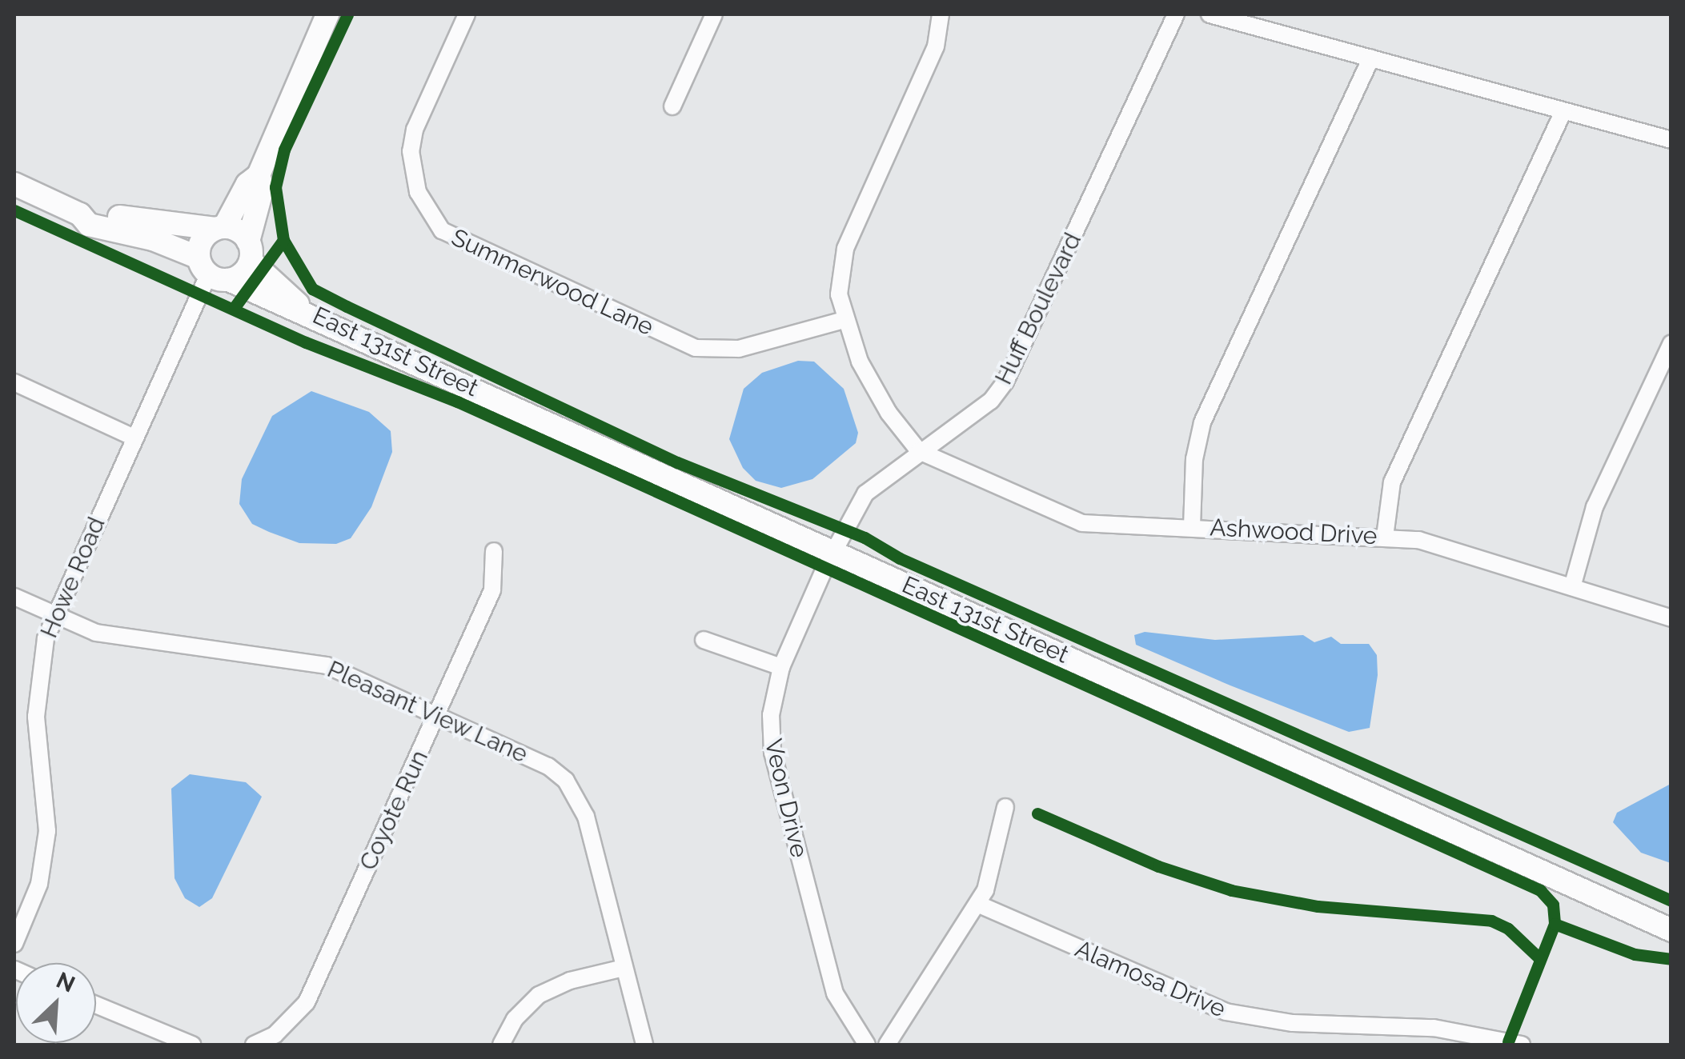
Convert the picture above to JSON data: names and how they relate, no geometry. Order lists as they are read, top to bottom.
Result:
{
  "streets": {
    "street": [
      "Summerwood Lane",
      "Huff Boulevard",
      "East 131st Street",
      "Ashwood Drive",
      "Howe Road",
      "Pleasant View Lane",
      "Veon Drive",
      "Coyote Run",
      "Alamosa Drive"
    ]
  },
  "crossings": [
    ["Huff Boulevard", "East 131st Street"],
    ["Huff Boulevard", "Ashwood Drive"],
    ["Huff Boulevard", "Veon Drive"],
    ["East 131st Street", "Howe Road"],
    ["East 131st Street", "Veon Drive"],
    ["Howe Road", "Pleasant View Lane"],
    ["Pleasant View Lane", "Coyote Run"]
  ],
  "north": "top right"
}
